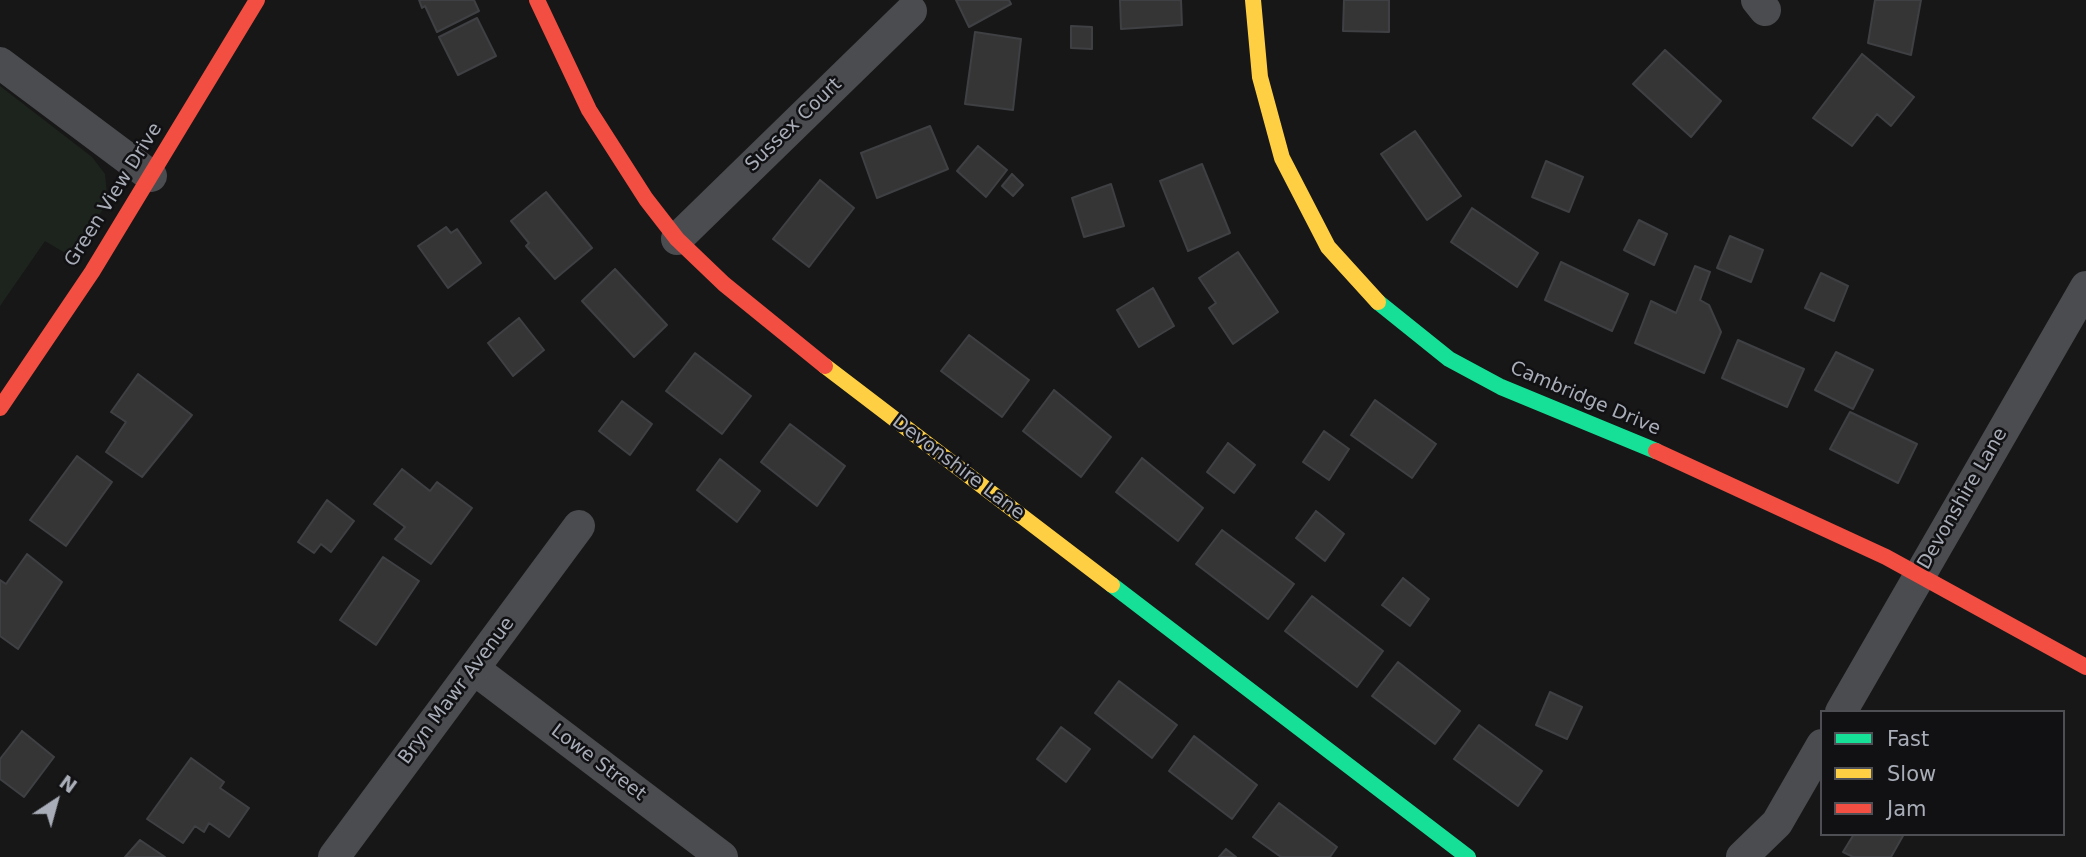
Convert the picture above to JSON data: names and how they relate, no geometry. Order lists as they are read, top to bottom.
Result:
{
  "streets": {
    "street": [
      "Sussex Court",
      "Green View Drive",
      "Cambridge Drive",
      "Devonshire Lane",
      "Bryn Mawr Avenue",
      "Lowe Street"
    ]
  },
  "crossings": [
    ["Sussex Court", "Devonshire Lane"],
    ["Cambridge Drive", "Devonshire Lane"],
    ["Bryn Mawr Avenue", "Lowe Street"]
  ],
  "legend": ["Fast", "Slow", "Jam"],
  "north": "top right"
}
